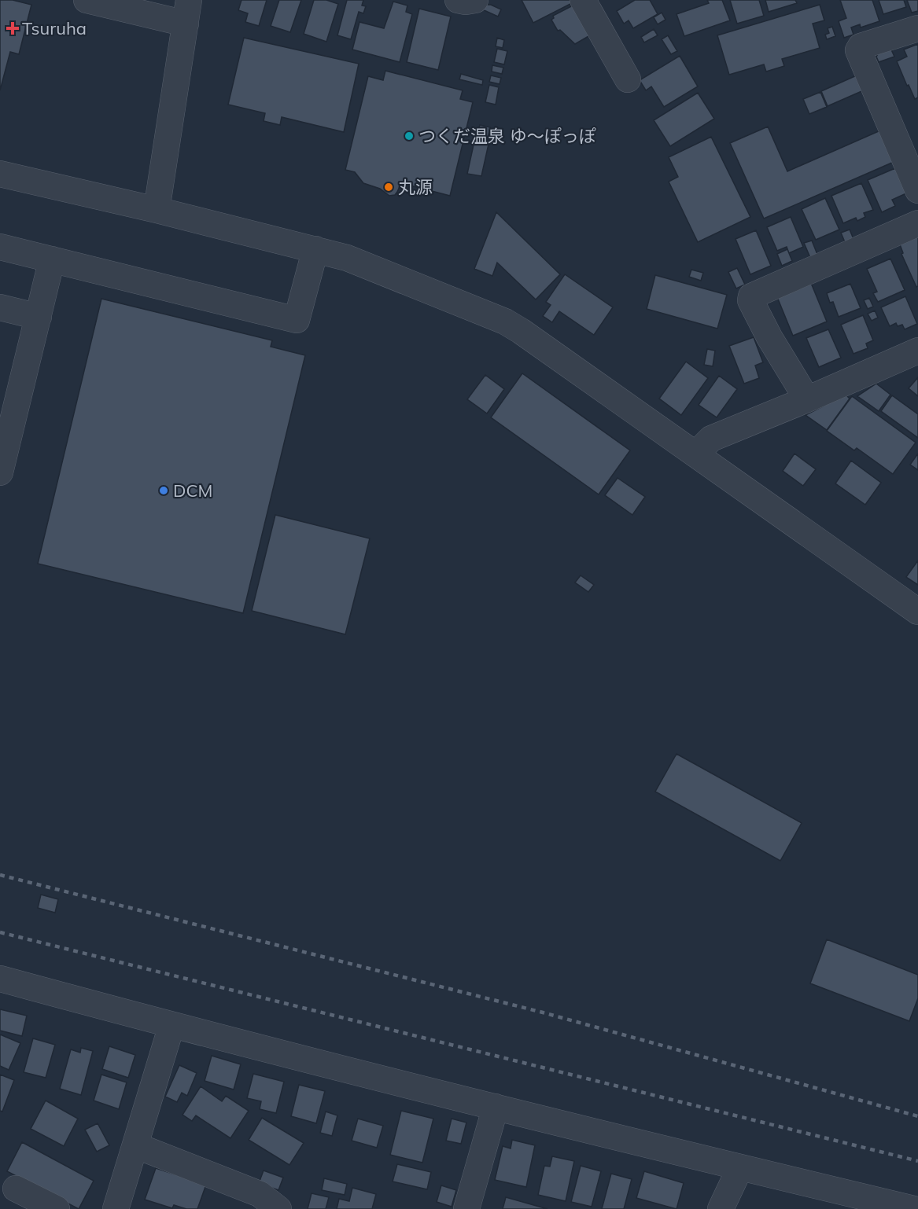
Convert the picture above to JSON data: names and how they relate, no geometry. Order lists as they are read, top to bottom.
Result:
{
  "places": {
    "health": ["Tsuruha"],
    "other": ["つくだ温泉 ゆ～ぽっぽ", "丸源", "DCM"]
  }
}
